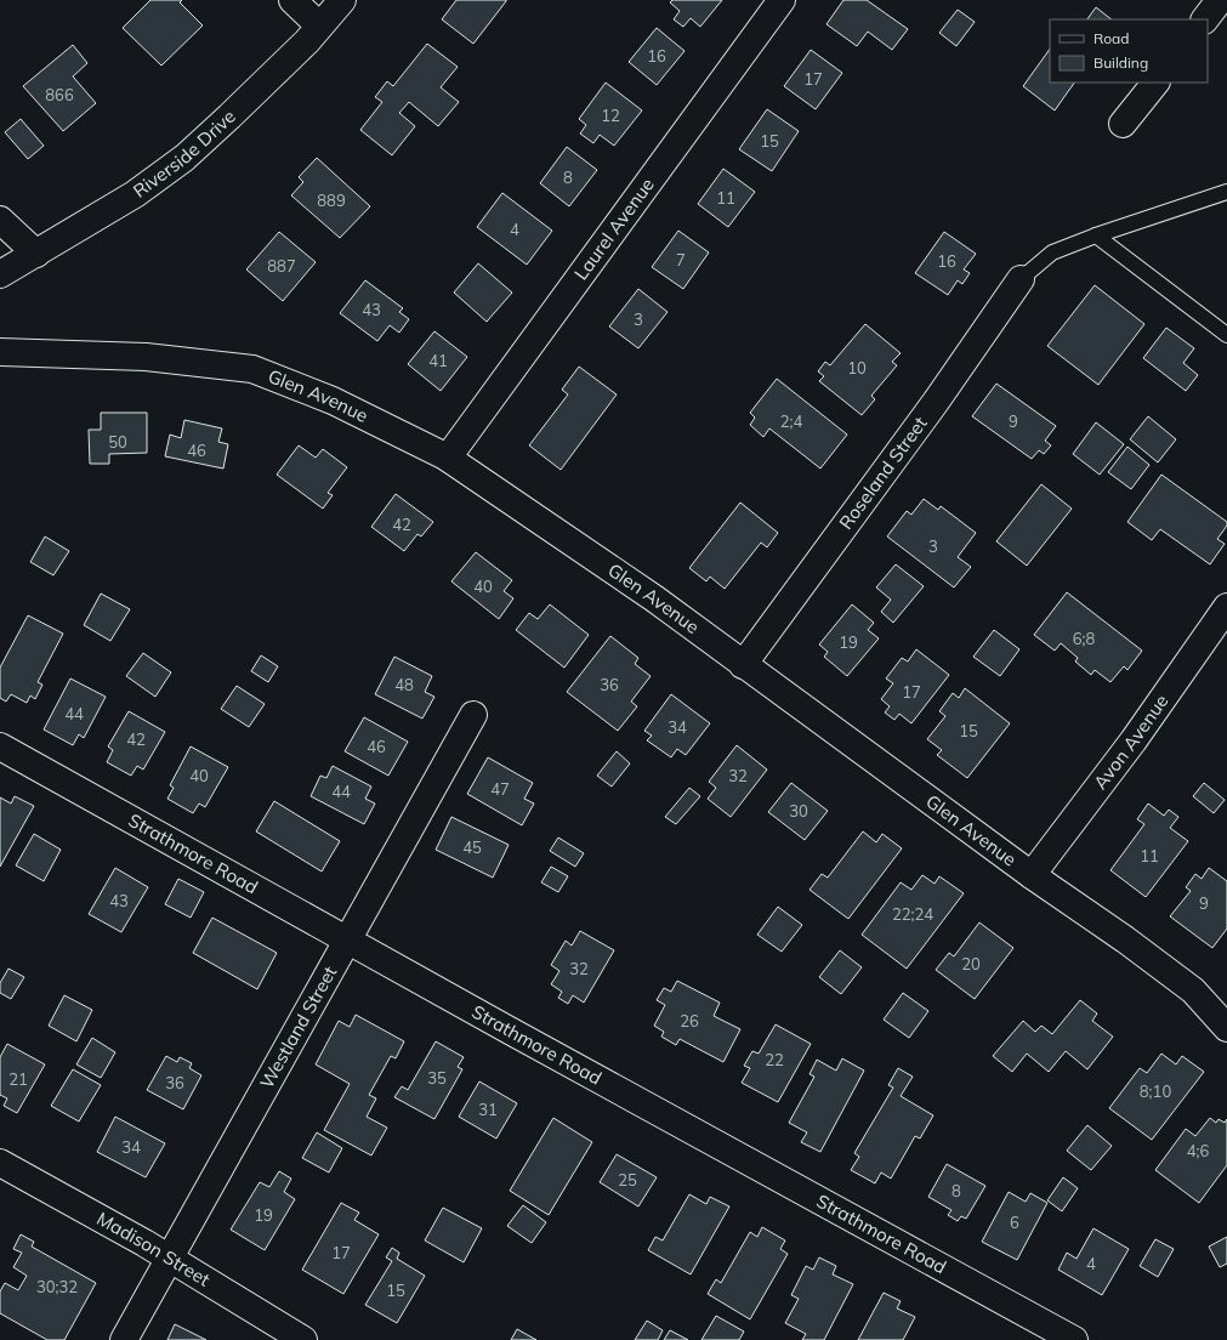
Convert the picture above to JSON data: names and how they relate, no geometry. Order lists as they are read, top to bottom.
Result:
{
  "streets": {
    "street": [
      "Riverside Drive",
      "Laurel Avenue",
      "Glen Avenue",
      "Roseland Street",
      "Avon Avenue",
      "Strathmore Road",
      "Westland Street",
      "Madison Street"
    ]
  },
  "crossings": [
    ["Laurel Avenue", "Glen Avenue"],
    ["Glen Avenue", "Roseland Street"],
    ["Glen Avenue", "Avon Avenue"],
    ["Strathmore Road", "Westland Street"],
    ["Westland Street", "Madison Street"]
  ],
  "house_numbers": [
    "16",
    "17",
    "866",
    "12",
    "15",
    "8",
    "11",
    "889",
    "4",
    "7",
    "16",
    "887",
    "43",
    "3",
    "41",
    "10",
    "2;4",
    "9",
    "50",
    "46",
    "42",
    "3",
    "40",
    "6;8",
    "19",
    "48",
    "36",
    "17",
    "44",
    "34",
    "15",
    "42",
    "46",
    "40",
    "32",
    "47",
    "44",
    "30",
    "45",
    "11",
    "43",
    "9",
    "22;24",
    "20",
    "32",
    "26",
    "22",
    "35",
    "21",
    "36",
    "8;10",
    "31",
    "34",
    "4;6",
    "25",
    "8",
    "19",
    "6",
    "17",
    "4",
    "30;32",
    "15"
  ],
  "legend": ["Road", "Building"]
}
